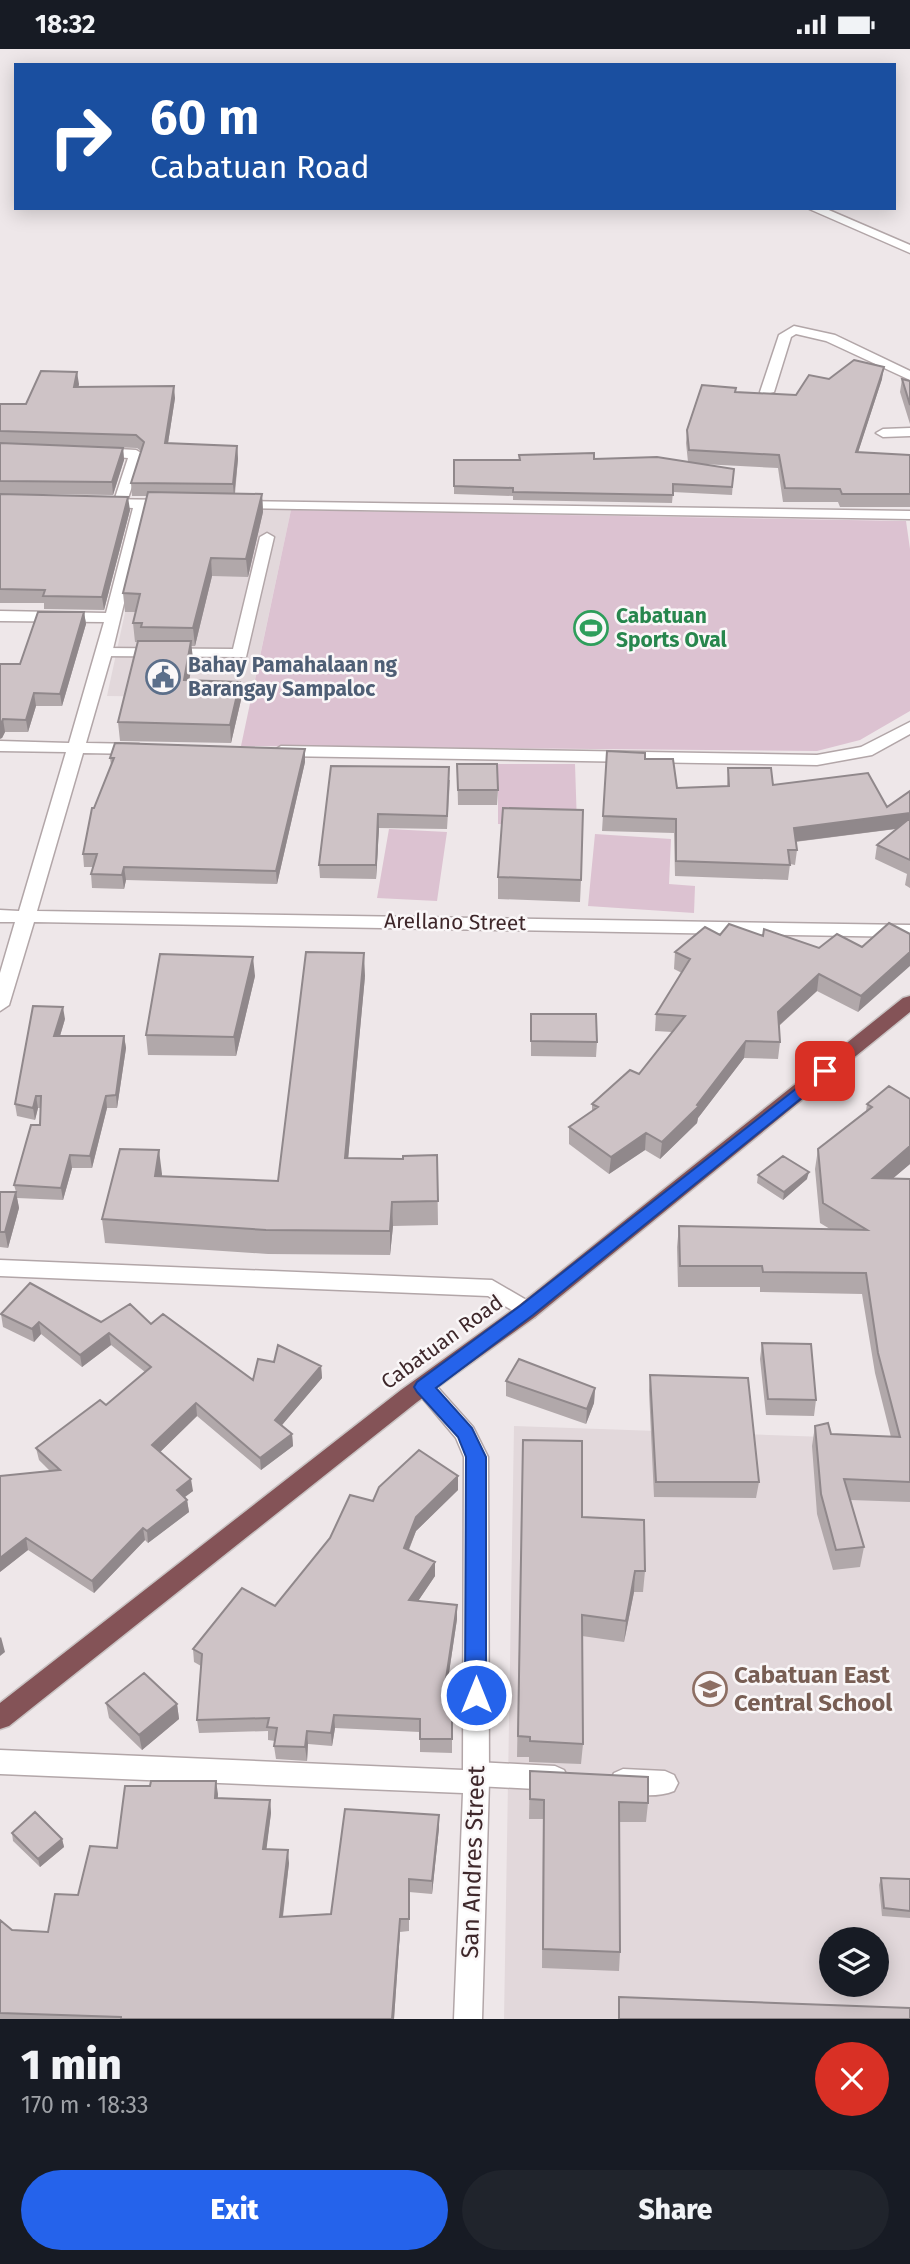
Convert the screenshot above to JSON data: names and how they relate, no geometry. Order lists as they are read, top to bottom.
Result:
{
  "streets": {
    "highway": ["Cabatuan Road"],
    "street": ["Arellano Street", "San Andres Street"]
  },
  "crossings": [
    ["Cabatuan Road", "San Andres Street"]
  ],
  "places": {
    "sports": ["Cabatuan Sports Oval"],
    "public building": ["Bahay Pamahalaan ng Barangay Sampaloc"],
    "school or university": ["Cabatuan East Central School"]
  },
  "page": {
    "status": "18:32",
    "turn": ["60 m", "Cabatuan Road"],
    "heading": ["1 min", "170 m · 18:33"],
    "buttons": ["Exit", "Share"]
  }
}
